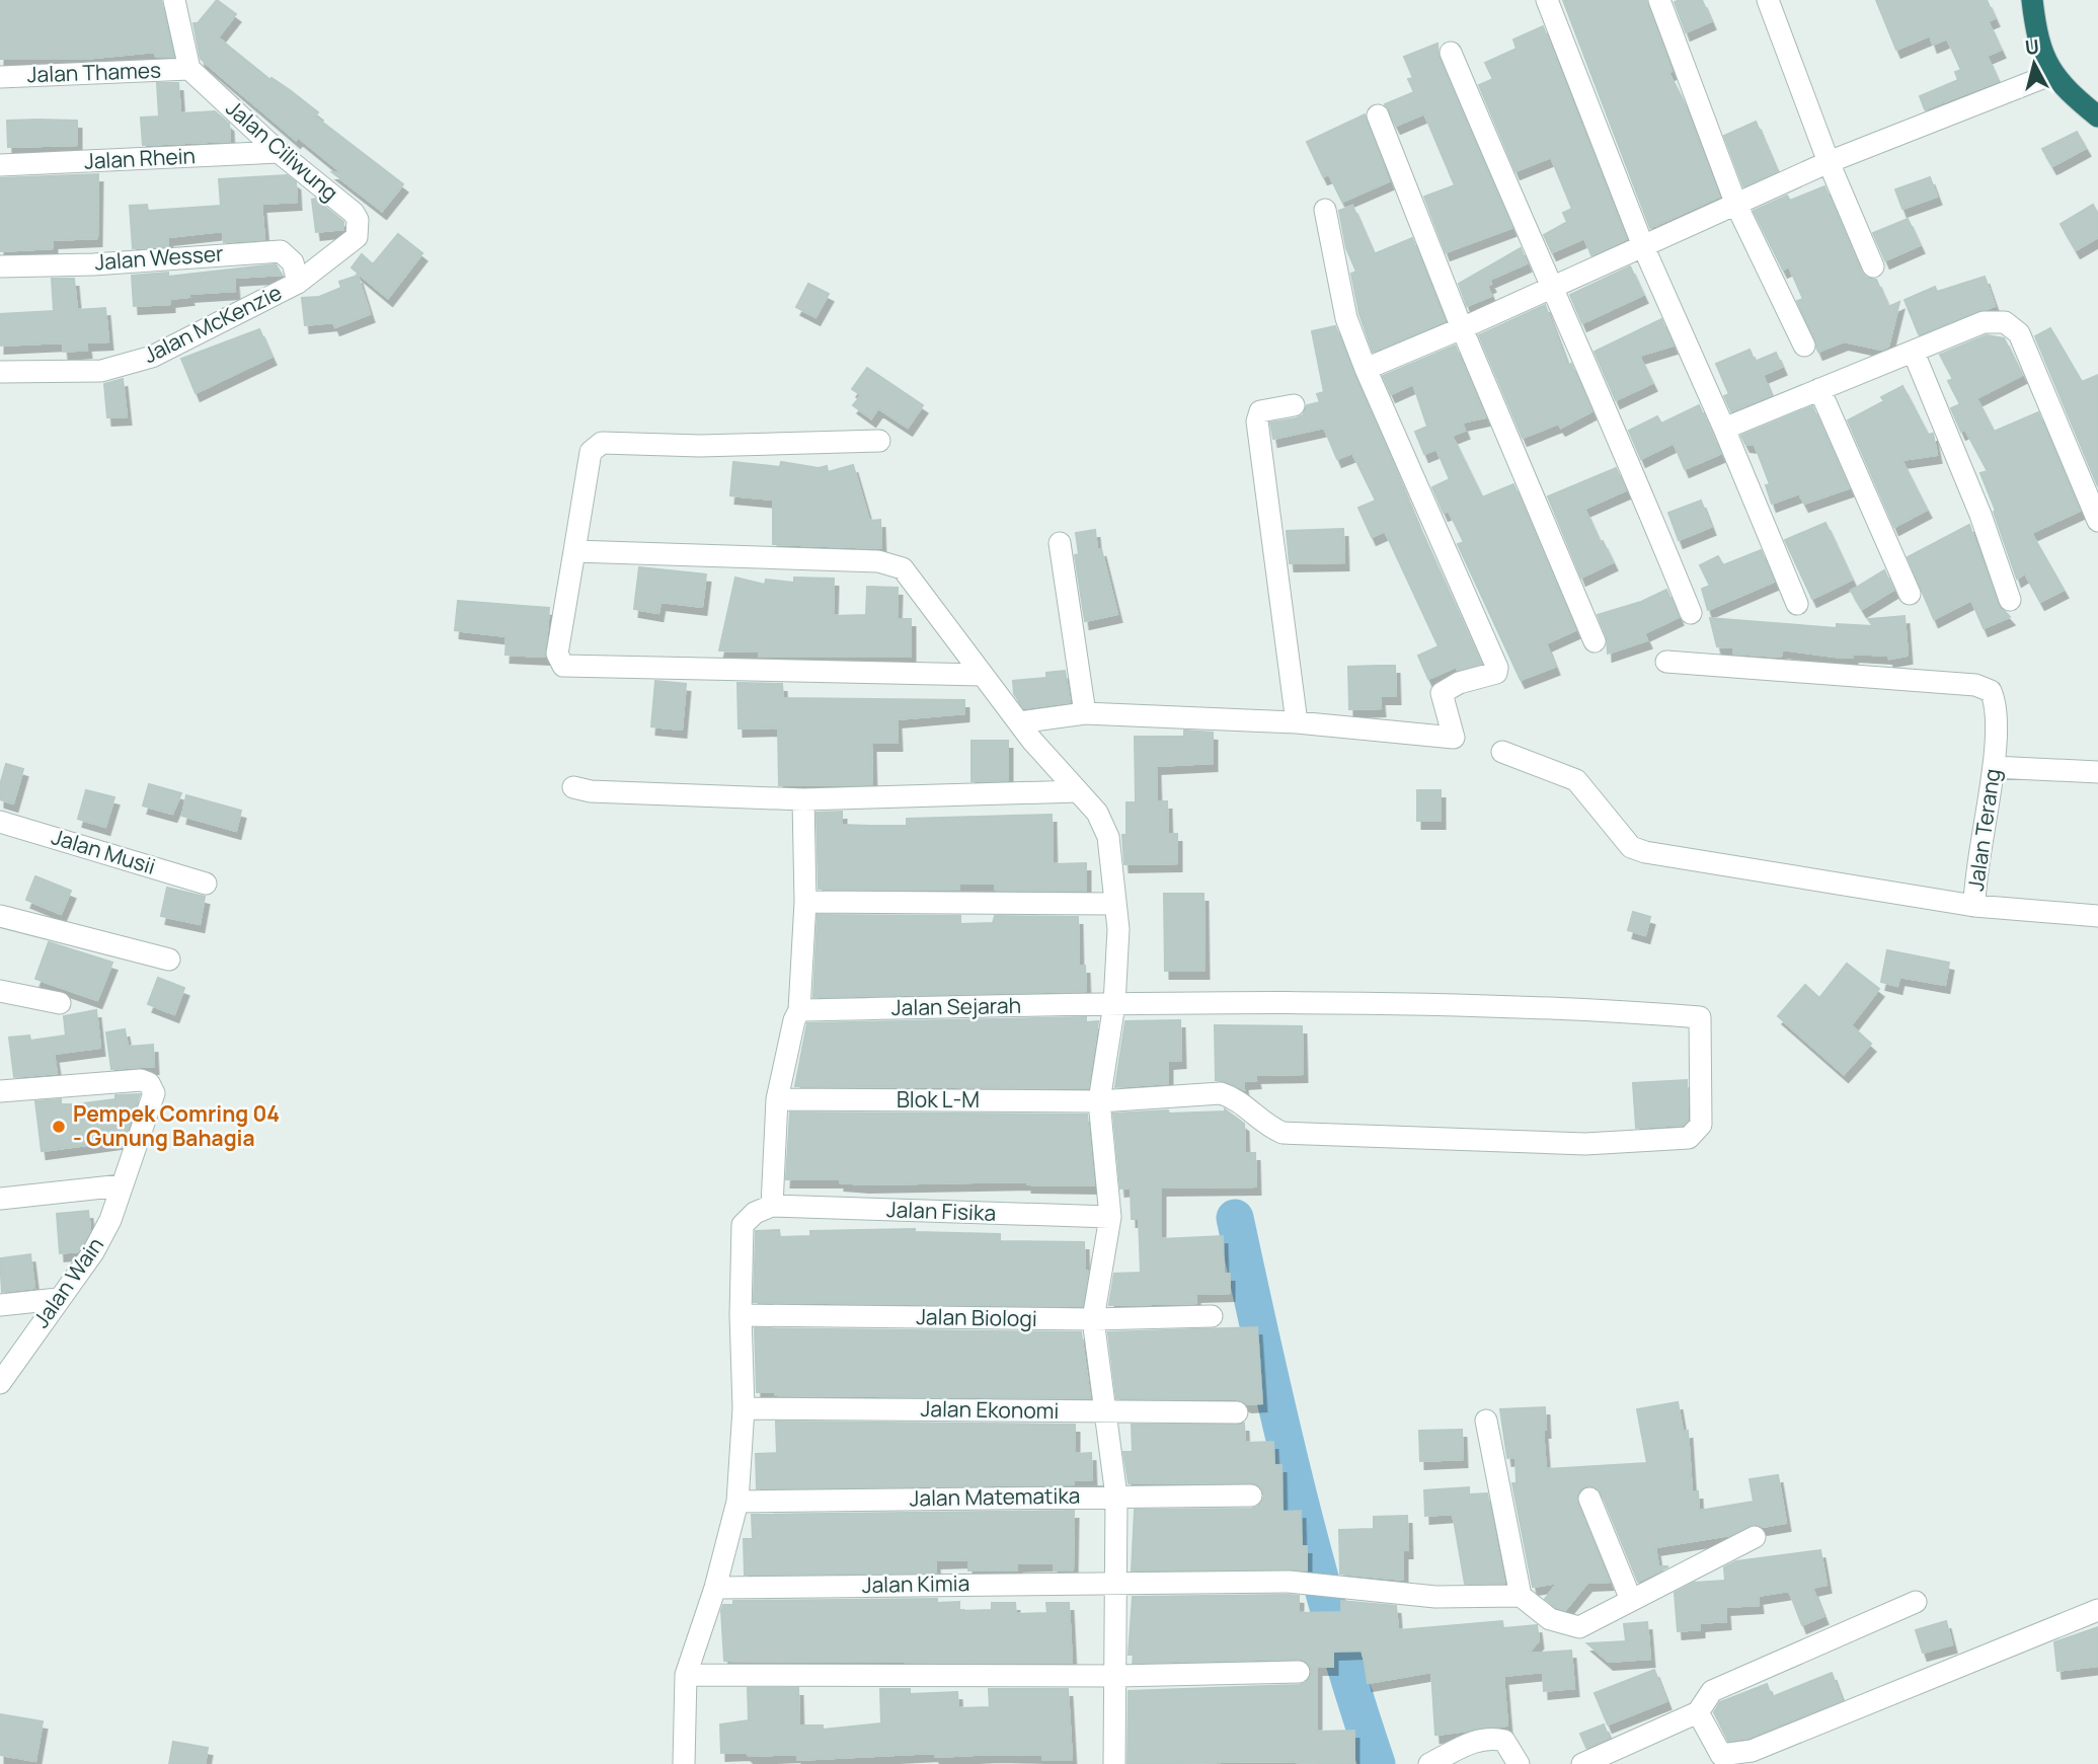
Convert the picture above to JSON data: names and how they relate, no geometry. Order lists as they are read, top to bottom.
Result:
{
  "streets": {
    "street": [
      "Jalan Thames",
      "Jalan Ciliwung",
      "Jalan Rhein",
      "Jalan Wesser",
      "Jalan McKenzie",
      "Jalan Terang",
      "Jalan Musii",
      "Jalan Sejarah",
      "Blok L-M",
      "Jalan Fisika",
      "Jalan Wain",
      "Jalan Biologi",
      "Jalan Ekonomi",
      "Jalan Matematika",
      "Jalan Kimia"
    ]
  },
  "crossings": [
    ["Jalan Thames", "Jalan Ciliwung"],
    ["Jalan Ciliwung", "Jalan Rhein"],
    ["Jalan Ciliwung", "Jalan Wesser"],
    ["Jalan Ciliwung", "Jalan McKenzie"],
    ["Jalan Wesser", "Jalan McKenzie"],
    ["Jalan Sejarah", "Blok L-M"]
  ],
  "places": ["Pempek Comring 04 - Gunung Bahagia"],
  "north": "top"
}
